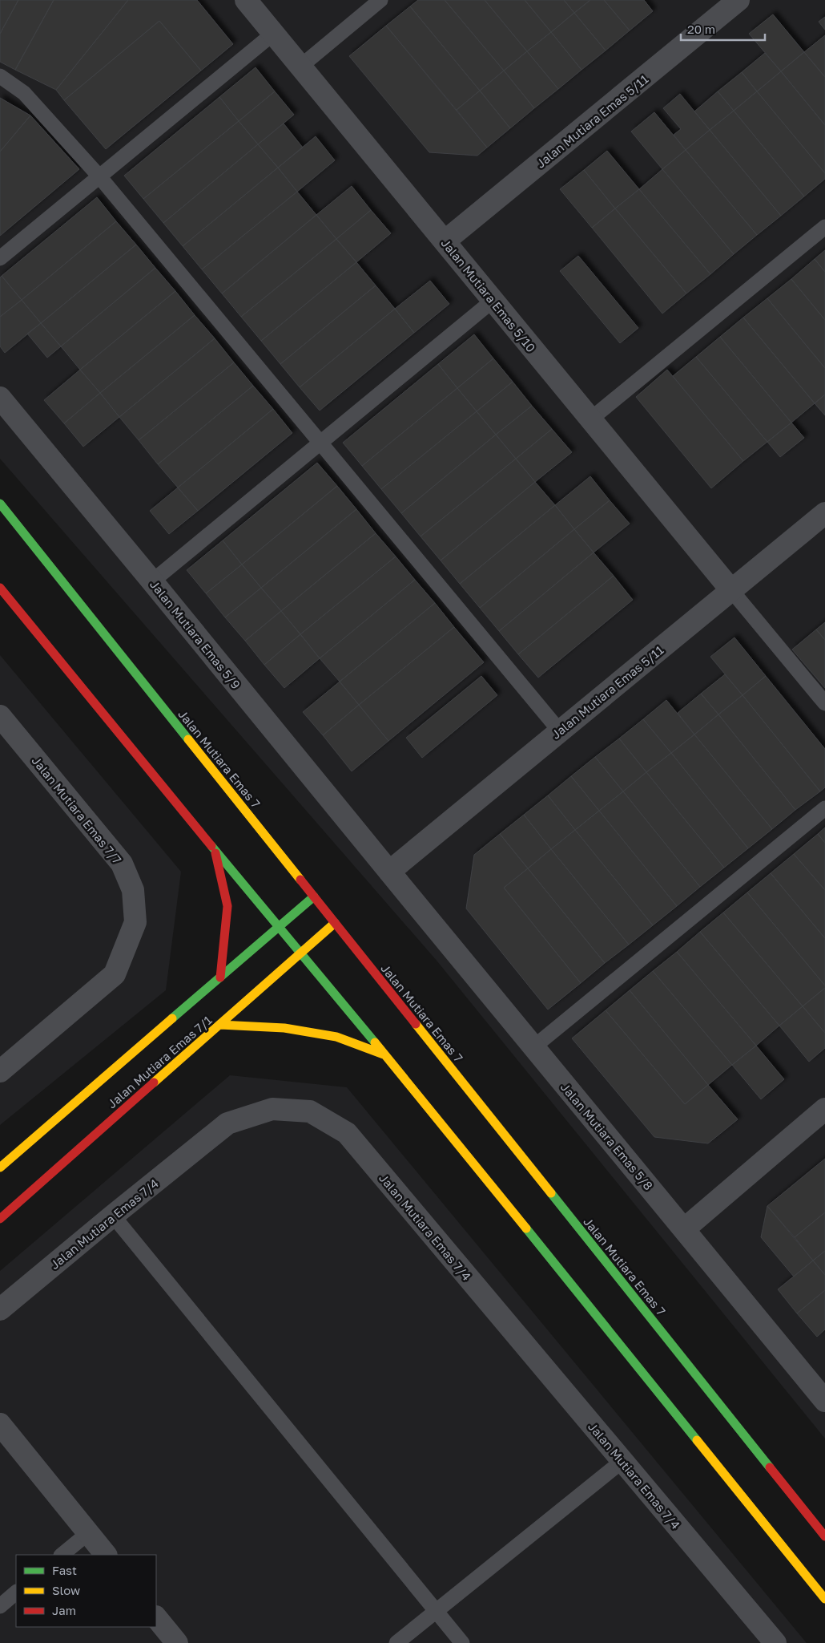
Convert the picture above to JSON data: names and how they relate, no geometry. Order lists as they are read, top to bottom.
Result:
{
  "streets": {
    "street": [
      "Jalan Mutiara Emas 5/11",
      "Jalan Mutiara Emas 5/10",
      "Jalan Mutiara Emas 5/9",
      "Jalan Mutiara Emas 7",
      "Jalan Mutiara Emas 7/7",
      "Jalan Mutiara Emas 7/1",
      "Jalan Mutiara Emas 5/8",
      "Jalan Mutiara Emas 7/4"
    ]
  },
  "crossings": [
    ["Jalan Mutiara Emas 5/11", "Jalan Mutiara Emas 5/10"],
    ["Jalan Mutiara Emas 5/11", "Jalan Mutiara Emas 5/9"],
    ["Jalan Mutiara Emas 5/11", "Jalan Mutiara Emas 5/8"],
    ["Jalan Mutiara Emas 5/9", "Jalan Mutiara Emas 5/8"],
    ["Jalan Mutiara Emas 7", "Jalan Mutiara Emas 7/1"]
  ],
  "legend": ["Fast", "Slow", "Jam"],
  "scale_bar": "20 m"
}
